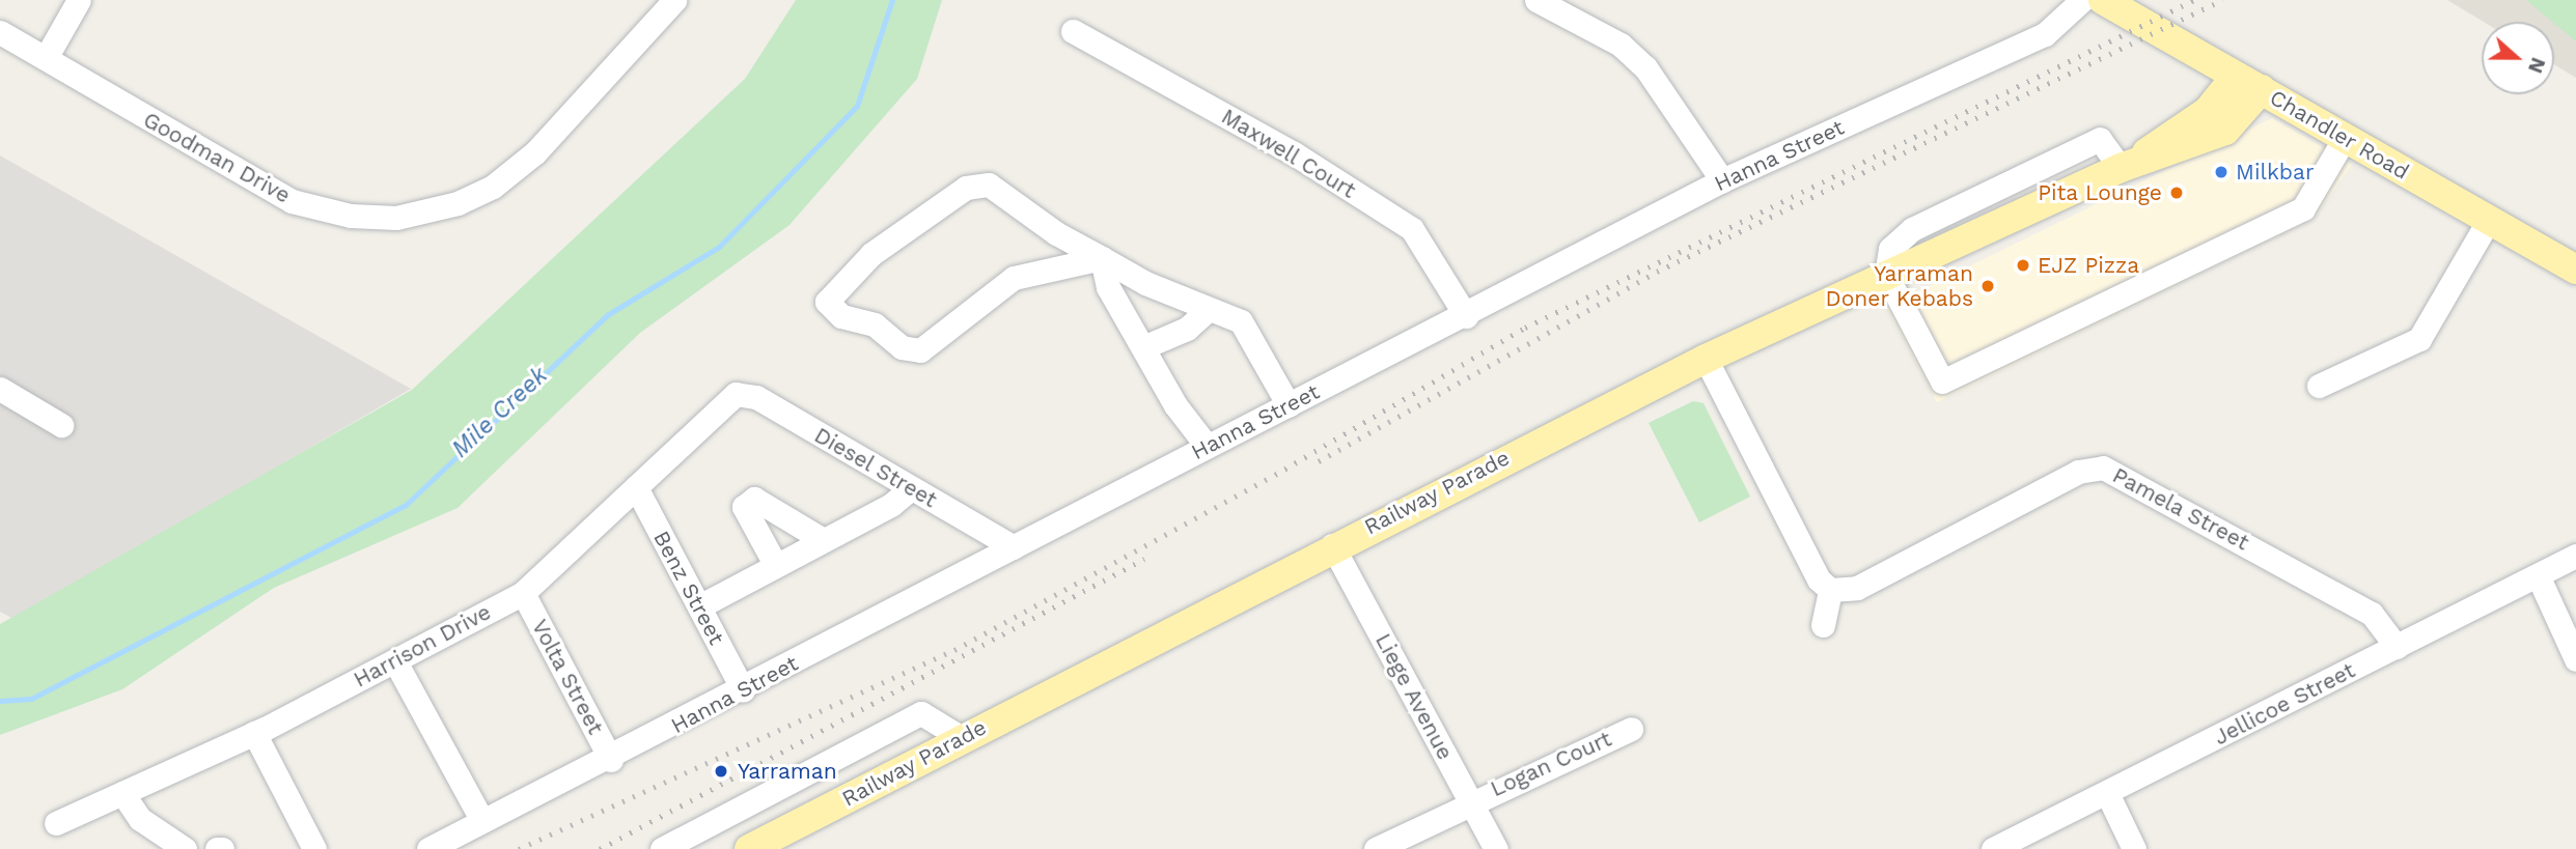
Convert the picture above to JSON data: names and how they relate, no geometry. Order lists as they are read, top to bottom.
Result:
{
  "streets": {
    "main road": ["Chandler Road", "Railway Parade"],
    "street": [
      "Maxwell Court",
      "Hanna Street",
      "Goodman Drive",
      "Diesel Street",
      "Pamela Street",
      "Benz Street",
      "Harrison Drive",
      "Volta Street",
      "Liege Avenue",
      "Jellicoe Street",
      "Logan Court"
    ]
  },
  "crossings": [
    ["Chandler Road", "Railway Parade"],
    ["Maxwell Court", "Hanna Street"],
    ["Hanna Street", "Diesel Street"],
    ["Hanna Street", "Benz Street"],
    ["Hanna Street", "Volta Street"],
    ["Diesel Street", "Harrison Drive"],
    ["Railway Parade", "Liege Avenue"],
    ["Pamela Street", "Jellicoe Street"],
    ["Benz Street", "Harrison Drive"],
    ["Harrison Drive", "Volta Street"],
    ["Liege Avenue", "Logan Court"]
  ],
  "water": ["Mile Creek"],
  "places": [
    "Milkbar",
    "Pita Lounge",
    "EJZ Pizza",
    "Yarraman Doner Kebabs",
    "Yarraman"
  ],
  "north": "right"
}
